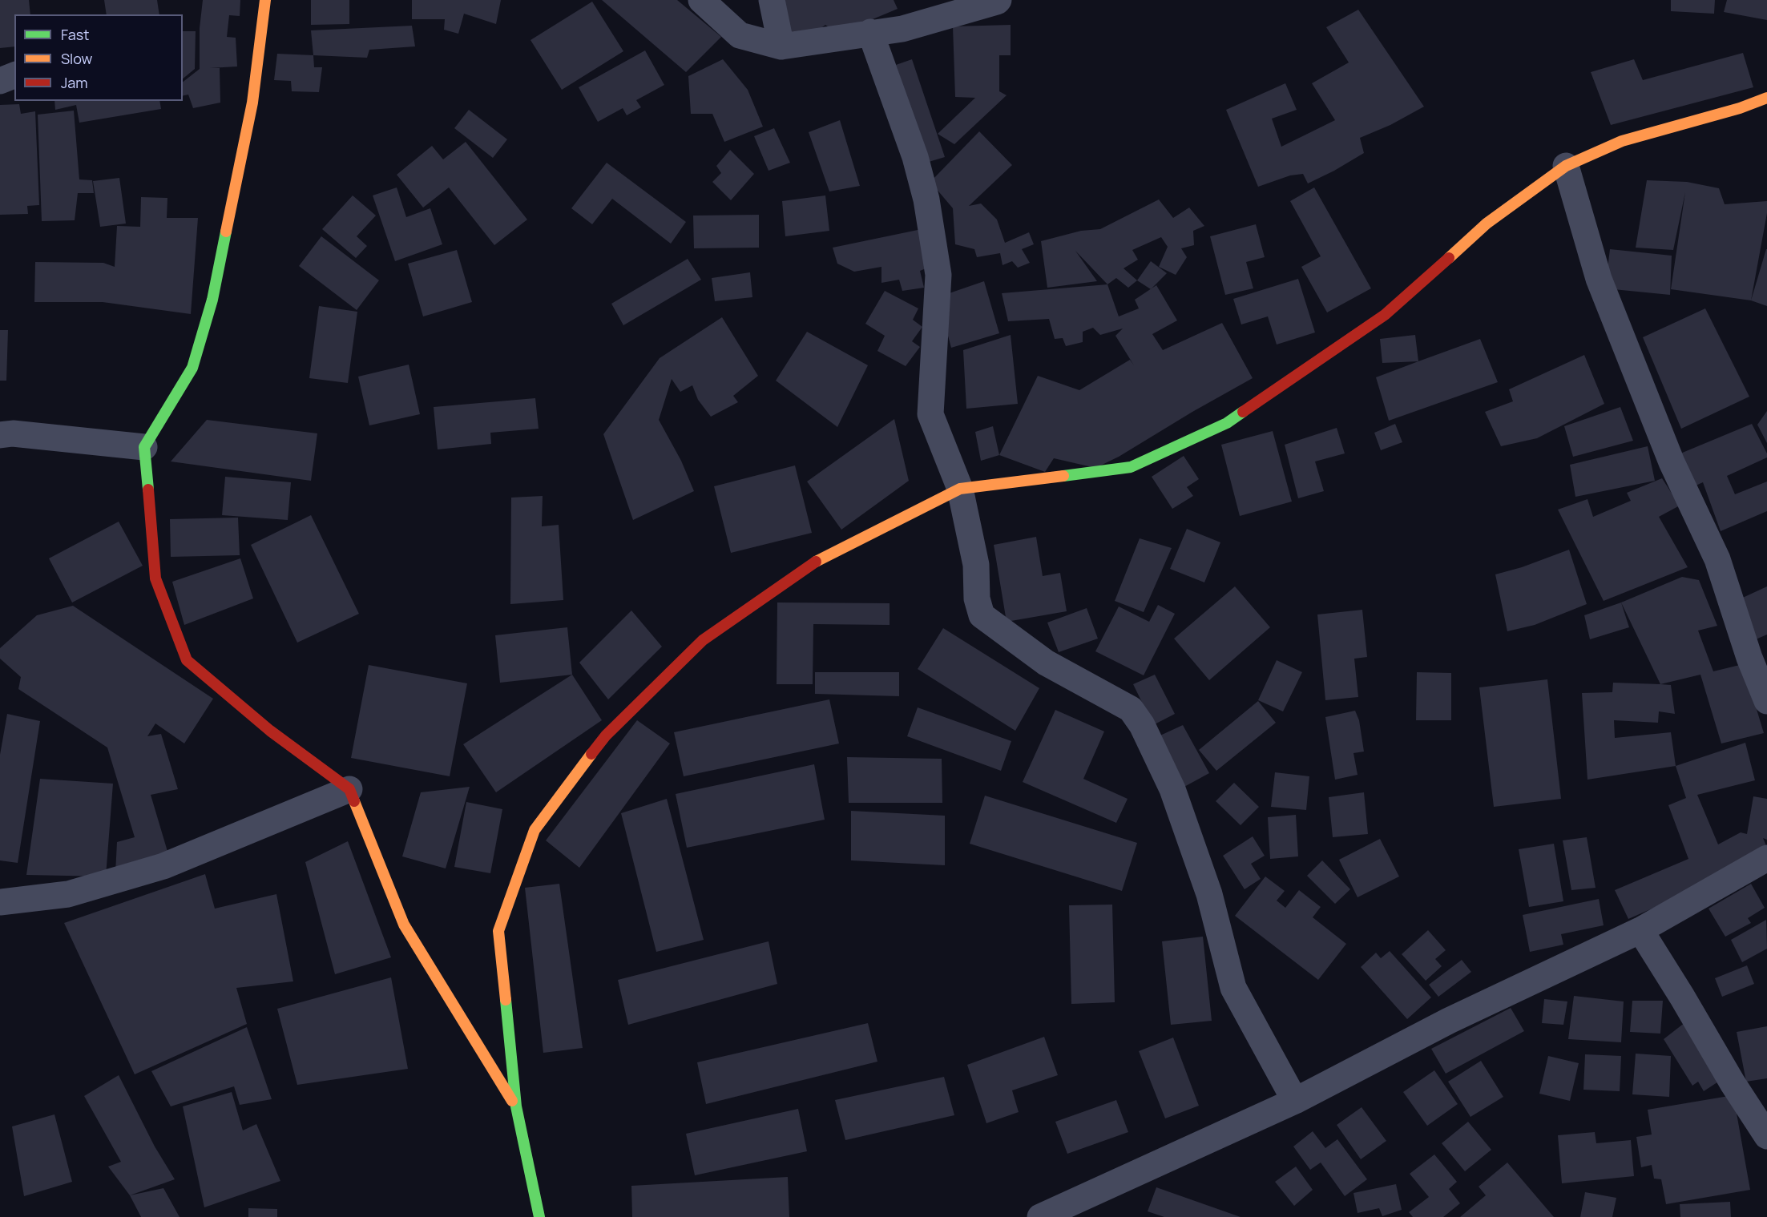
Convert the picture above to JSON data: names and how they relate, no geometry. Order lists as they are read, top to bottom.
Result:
{
  "legend": ["Fast", "Slow", "Jam"]
}
